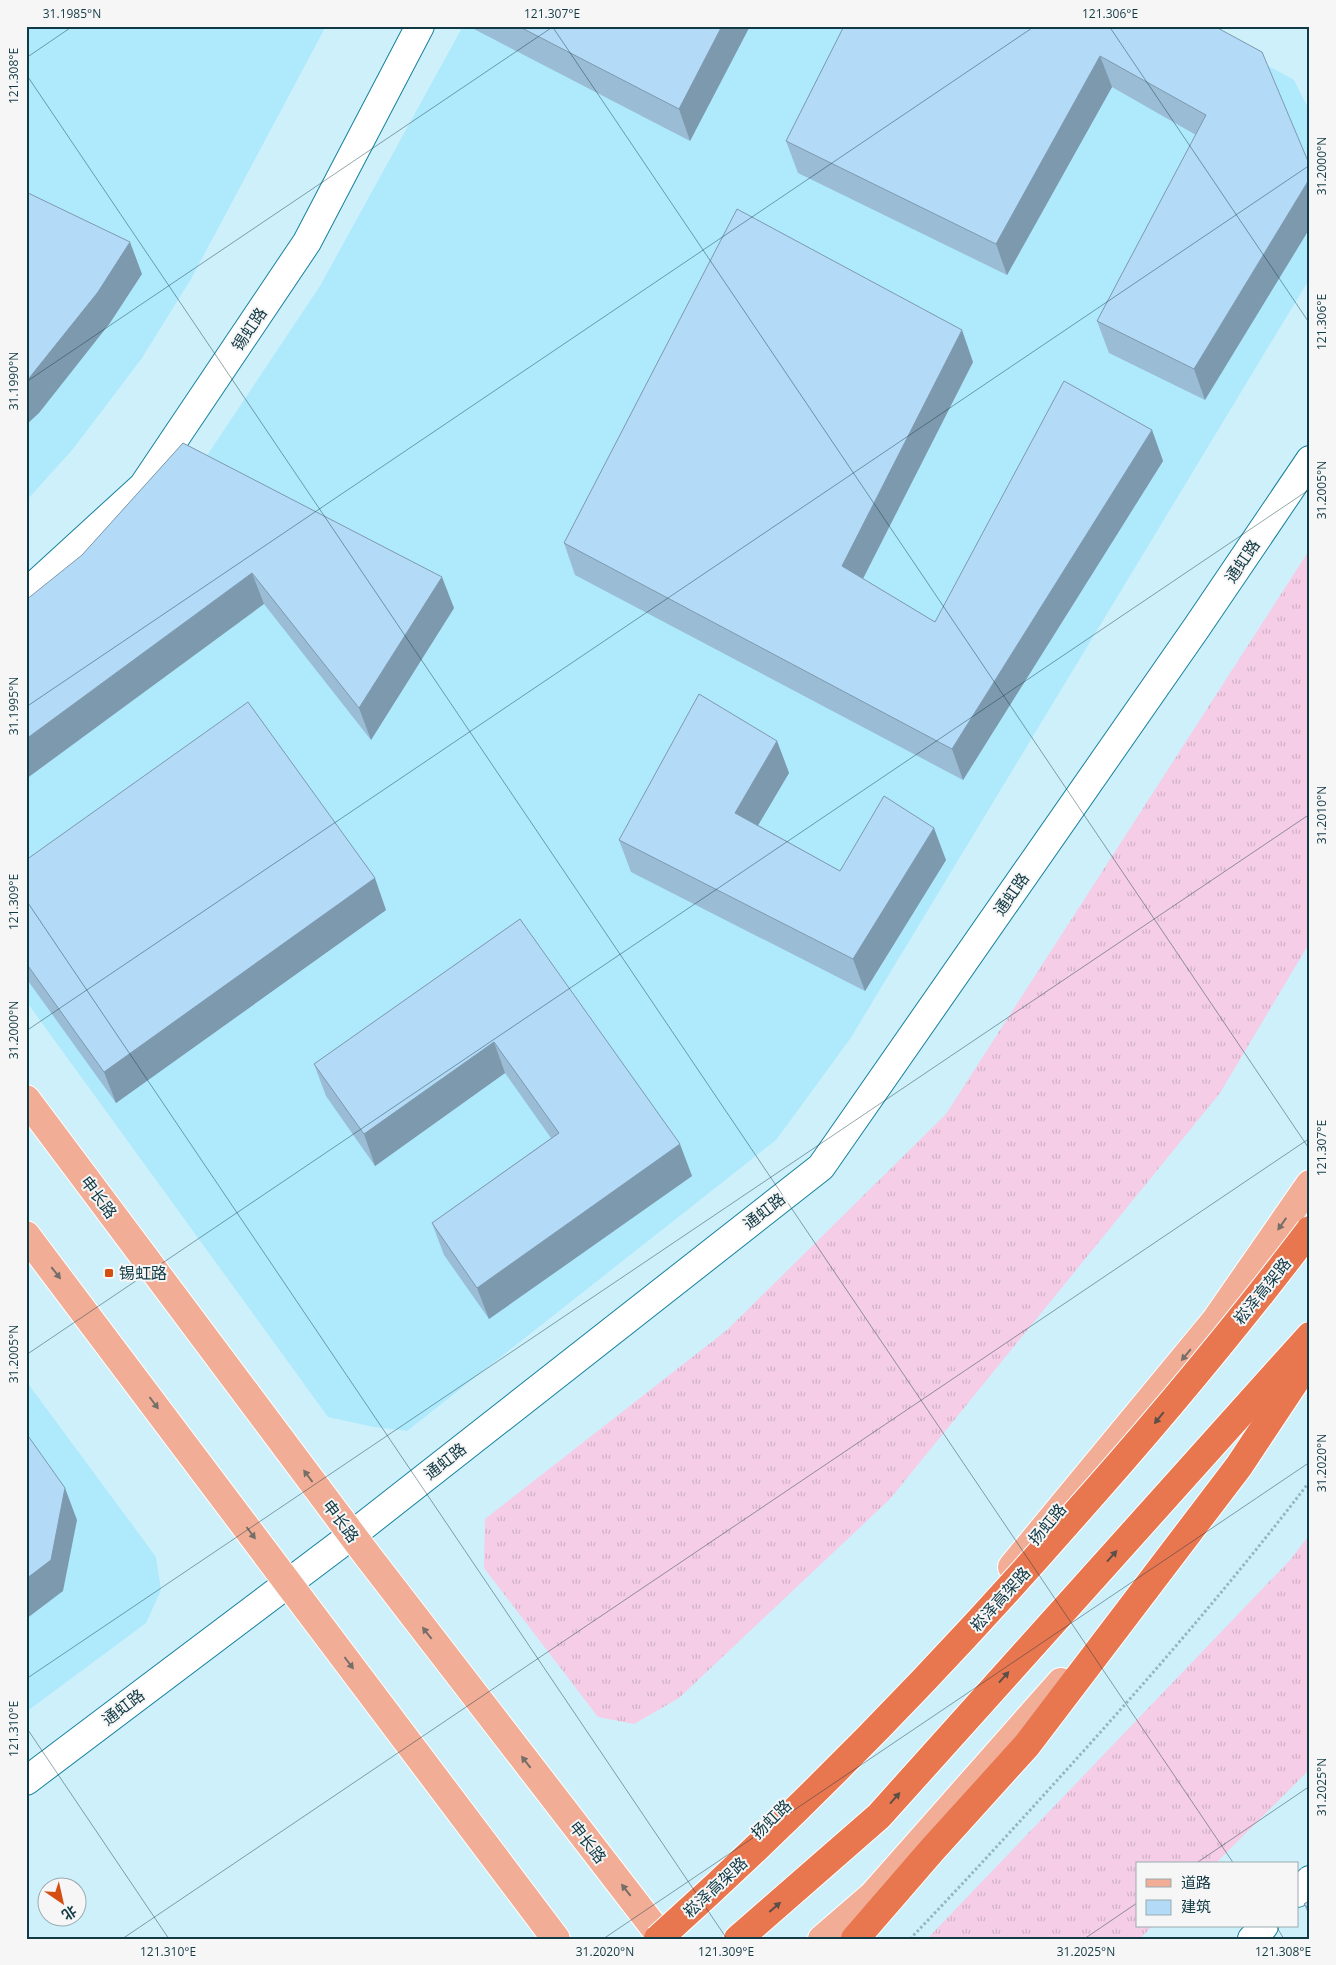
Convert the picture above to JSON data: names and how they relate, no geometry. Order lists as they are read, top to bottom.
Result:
{
  "streets": {
    "highway": ["崧泽高架路"],
    "main road": ["申长路", "扬虹路"],
    "street": ["锡虹路", "通虹路"]
  },
  "crossings": [
    ["通虹路", "申长路"],
    ["申长路", "崧泽高架路"],
    ["申长路", "扬虹路"],
    ["崧泽高架路", "扬虹路"]
  ],
  "places": {
    "transit": ["锡虹路"]
  },
  "legend": ["道路", "建筑"],
  "north": "bottom right",
  "coordinates": [
    "31.1985°N",
    "121.307°E",
    "121.306°E",
    "121.308°E",
    "31.2000°N",
    "31.1990°N",
    "31.2005°N",
    "31.1995°N",
    "31.2010°N",
    "121.309°E",
    "31.2020°N",
    "121.310°E",
    "31.2025°N"
  ]
}
